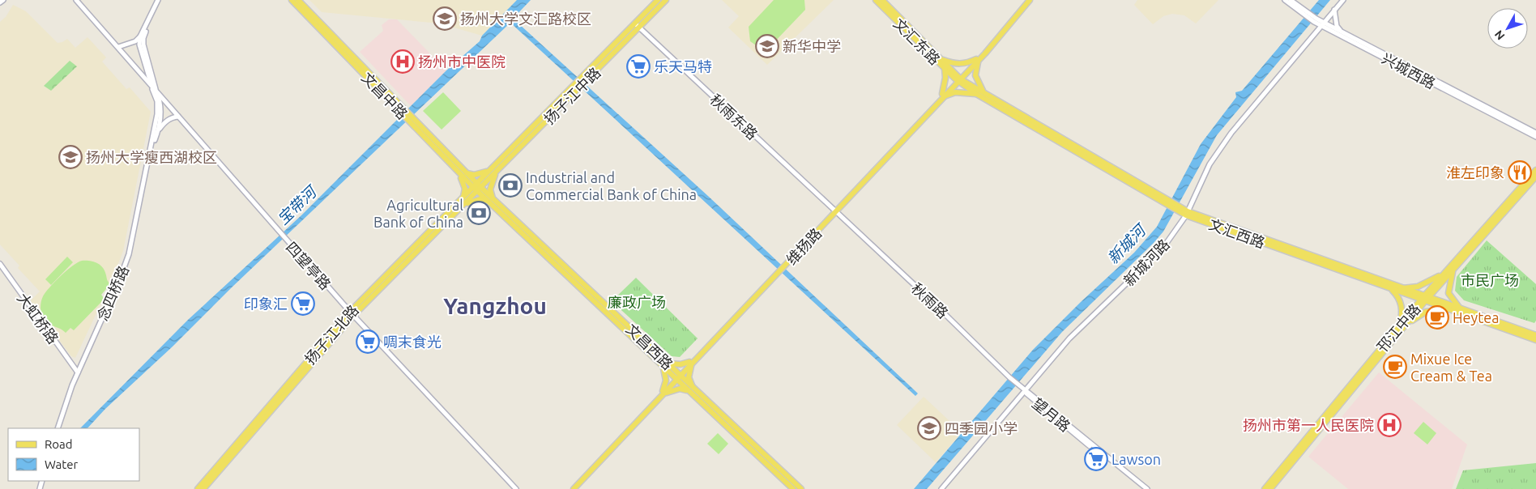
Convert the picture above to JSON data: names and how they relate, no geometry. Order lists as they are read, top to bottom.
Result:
{
  "streets": {
    "main road": [
      "文汇东路",
      "文昌中路",
      "扬子江中路",
      "文汇西路",
      "维扬路",
      "邗江中路",
      "扬子江北路",
      "文昌西路"
    ],
    "street": [
      "兴城西路",
      "秋雨东路",
      "新城河路",
      "四望亭路",
      "念四桥路",
      "秋雨路",
      "大虹桥路",
      "望月路"
    ]
  },
  "crossings": [
    ["文汇东路", "文汇西路"],
    ["文汇东路", "维扬路"],
    ["兴城西路", "新城河路"],
    ["文昌中路", "扬子江中路"],
    ["文昌中路", "扬子江北路"],
    ["文昌中路", "文昌西路"],
    ["扬子江中路", "秋雨东路"],
    ["扬子江中路", "扬子江北路"],
    ["扬子江中路", "文昌西路"],
    ["秋雨东路", "维扬路"],
    ["秋雨东路", "秋雨路"],
    ["文汇西路", "维扬路"],
    ["文汇西路", "新城河路"],
    ["文汇西路", "邗江中路"],
    ["维扬路", "秋雨路"],
    ["维扬路", "文昌西路"],
    ["新城河路", "秋雨路"],
    ["新城河路", "望月路"],
    ["四望亭路", "念四桥路"],
    ["四望亭路", "扬子江北路"],
    ["念四桥路", "大虹桥路"],
    ["秋雨路", "望月路"],
    ["扬子江北路", "文昌西路"]
  ],
  "districts": ["Yangzhou"],
  "water": ["宝带河", "新城河"],
  "parks": ["市民广场", "廉政广场"],
  "places": {
    "school or university": [
      "扬州大学文汇路校区",
      "新华中学",
      "扬州大学瘦西湖校区",
      "四季园小学"
    ],
    "hospital": ["扬州市中医院", "扬州市第一人民医院"],
    "supermarket": [
      "乐天马特",
      "印象汇",
      "啁末食光",
      "Lawson"
    ],
    "restaurant": ["淮左印象"],
    "bank": ["Industrial and Commercial Bank of China", "Agricultural Bank of China"],
    "cafe": ["Heytea", "Mixue Ice Cream & Tea"]
  },
  "legend": ["Road", "Water"],
  "north": "bottom left"
}
